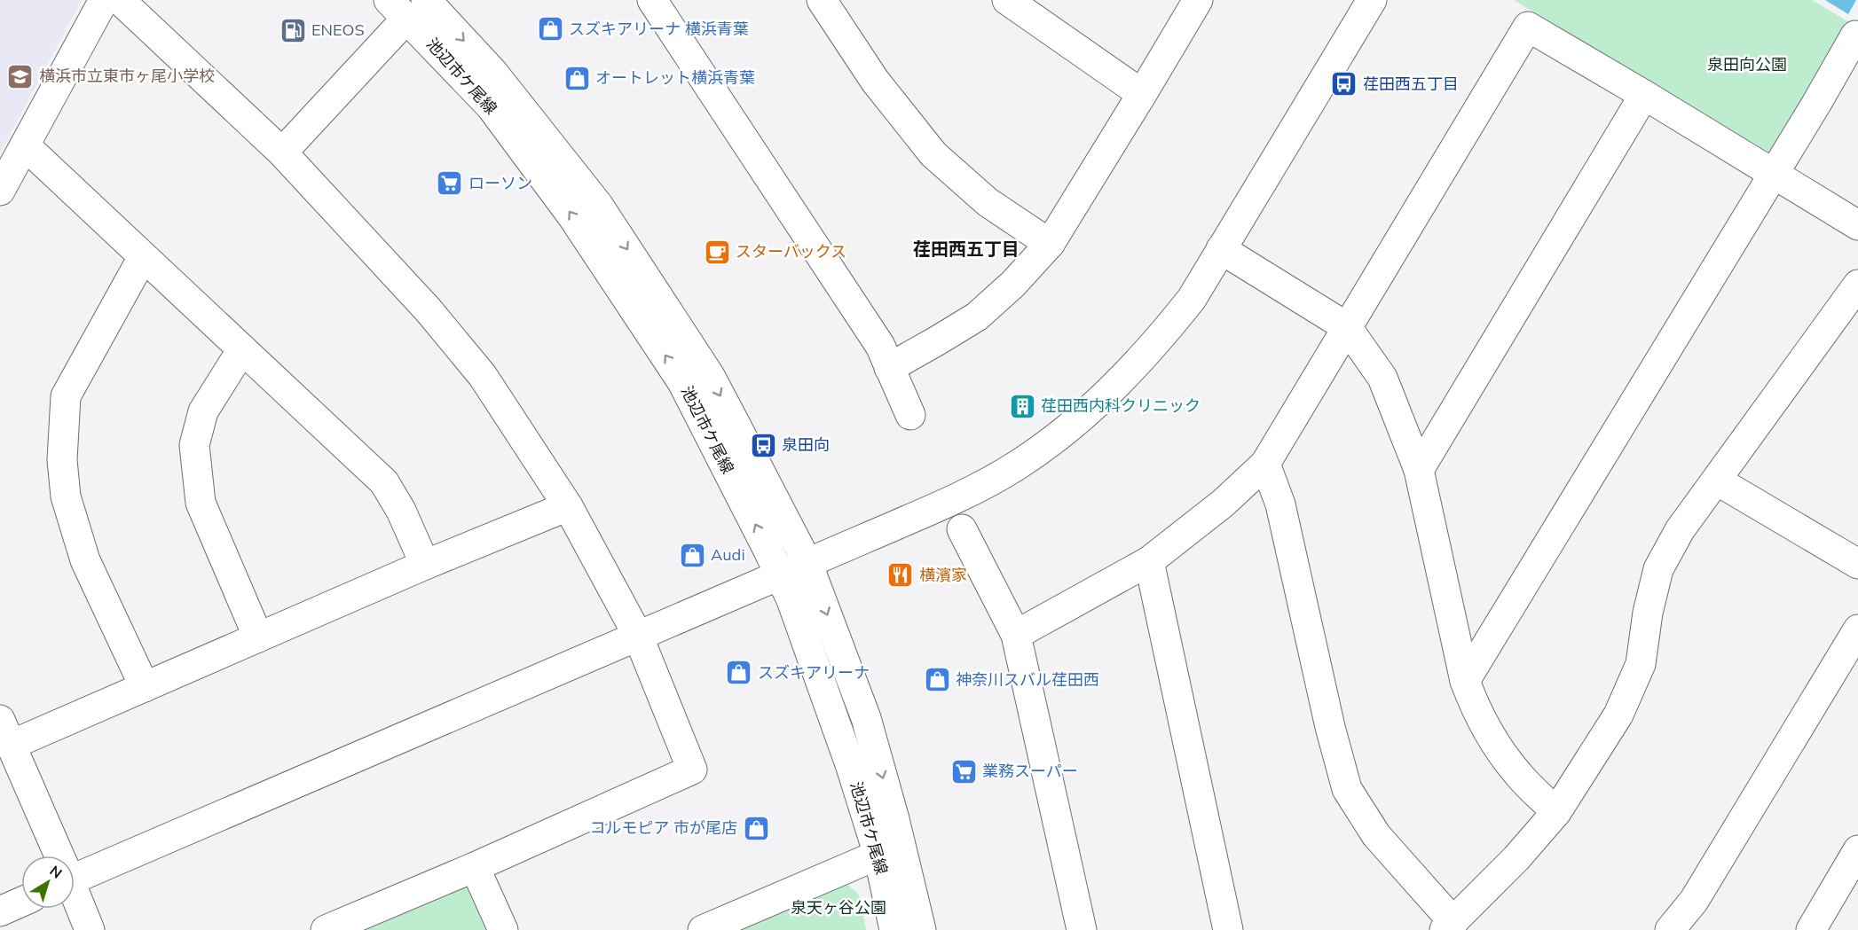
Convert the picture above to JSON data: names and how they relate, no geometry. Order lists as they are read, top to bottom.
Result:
{
  "streets": {
    "street": ["池辺市ケ尾線"]
  },
  "districts": ["荏田西五丁目"],
  "parks": ["泉田向公園", "泉天ヶ谷公園"],
  "places": {
    "shop": [
      "スズキアリーナ 横浜青葉",
      "オートレット横浜青葉",
      "Audi",
      "スズキアリーナ",
      "神奈川スバル荏田西",
      "コルモピア 市が尾店"
    ],
    "fuel station": ["ENEOS"],
    "school or university": ["横浜市立東市ヶ尾小学校"],
    "bus stop": ["荏田西五丁目", "泉田向"],
    "supermarket": ["ローソン", "業務スーパー"],
    "cafe": ["スターバックス"],
    "building": ["荏田西内科クリニック"],
    "restaurant": ["横濱家"]
  },
  "north": "top right"
}
